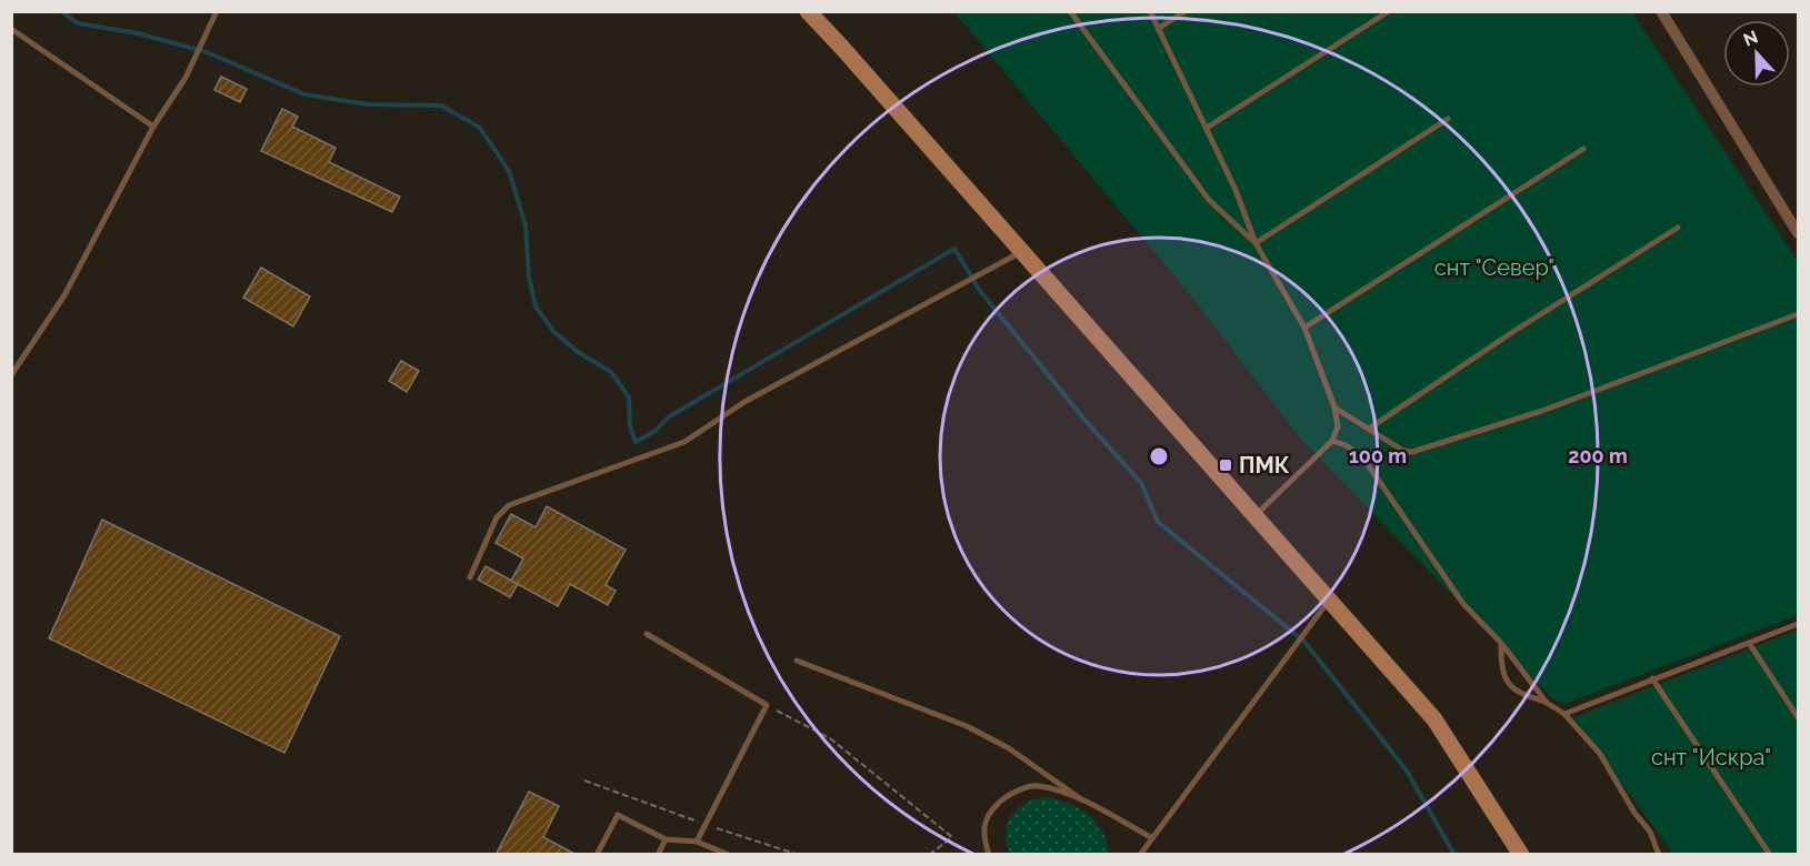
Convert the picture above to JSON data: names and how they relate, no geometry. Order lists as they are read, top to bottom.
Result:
{
  "parks": ["снт \"Север\"", "снт \"Искра\""],
  "places": {
    "transit": ["ПМК"]
  },
  "north": "top",
  "rings": ["100 m", "200 m"]
}
